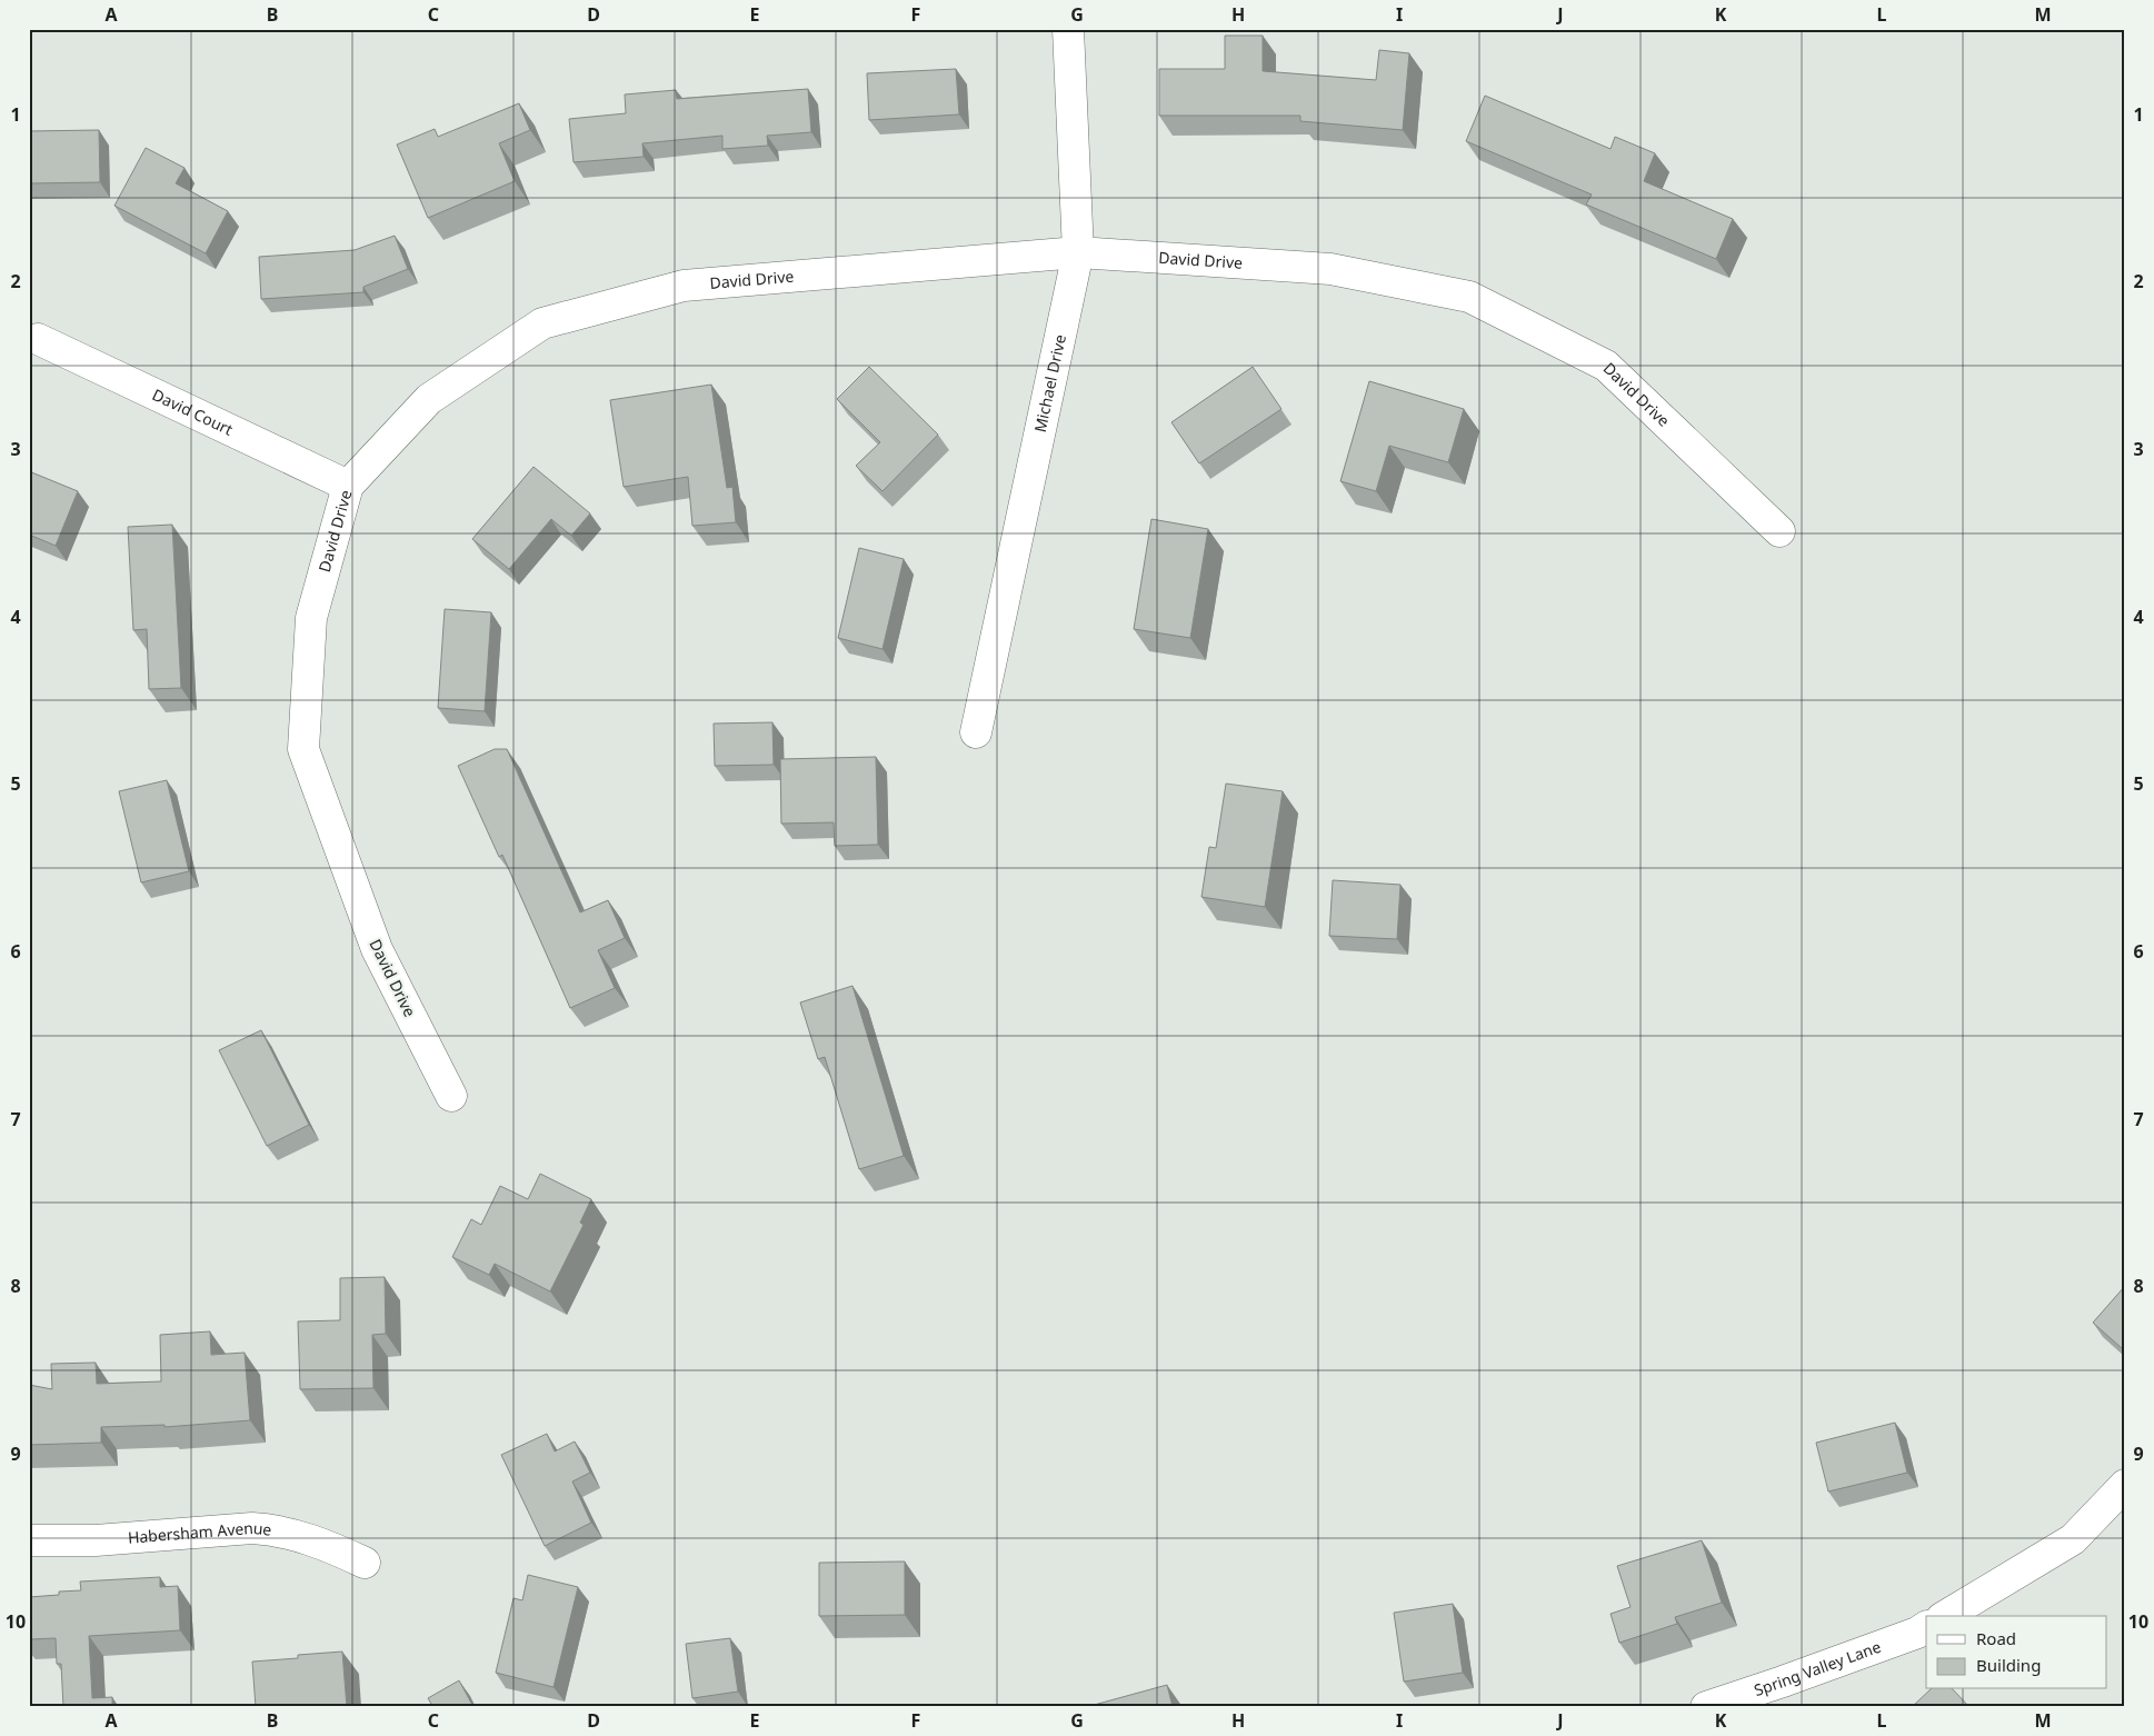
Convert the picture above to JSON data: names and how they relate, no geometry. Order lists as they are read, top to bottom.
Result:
{
  "streets": {
    "street": [
      "David Drive",
      "Michael Drive",
      "David Court",
      "Habersham Avenue",
      "Spring Valley Lane"
    ]
  },
  "crossings": [
    ["David Drive", "Michael Drive"],
    ["David Drive", "David Court"]
  ],
  "legend": ["Road", "Building"],
  "grid": {
    "columns": [
      "A",
      "B",
      "C",
      "D",
      "E",
      "F",
      "G",
      "H",
      "I",
      "J",
      "K",
      "L",
      "M"
    ],
    "rows": [
      "1",
      "2",
      "3",
      "4",
      "5",
      "6",
      "7",
      "8",
      "9",
      "10"
    ]
  }
}
